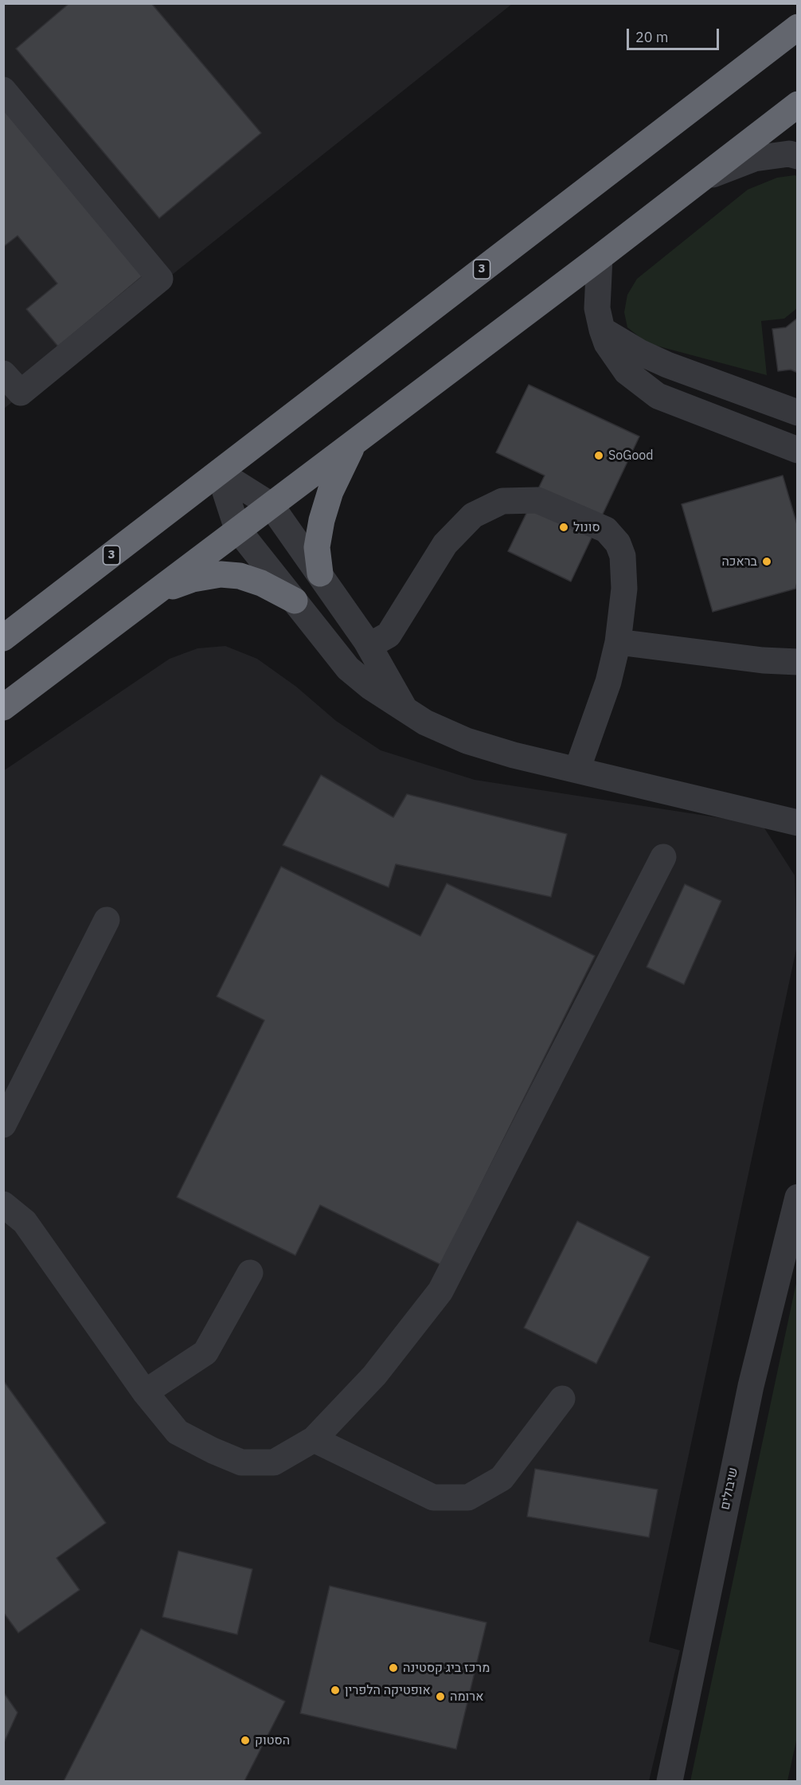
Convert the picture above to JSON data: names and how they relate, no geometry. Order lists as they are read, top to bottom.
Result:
{
  "streets": {
    "highway": ["3"],
    "street": ["שיבולים"]
  },
  "places": [
    "SoGood",
    "סונול",
    "בראכה",
    "מרכז ביג קסטינה",
    "אופטיקה הלפרין",
    "ארומה",
    "הסטוק"
  ],
  "scale_bar": "20 m"
}
